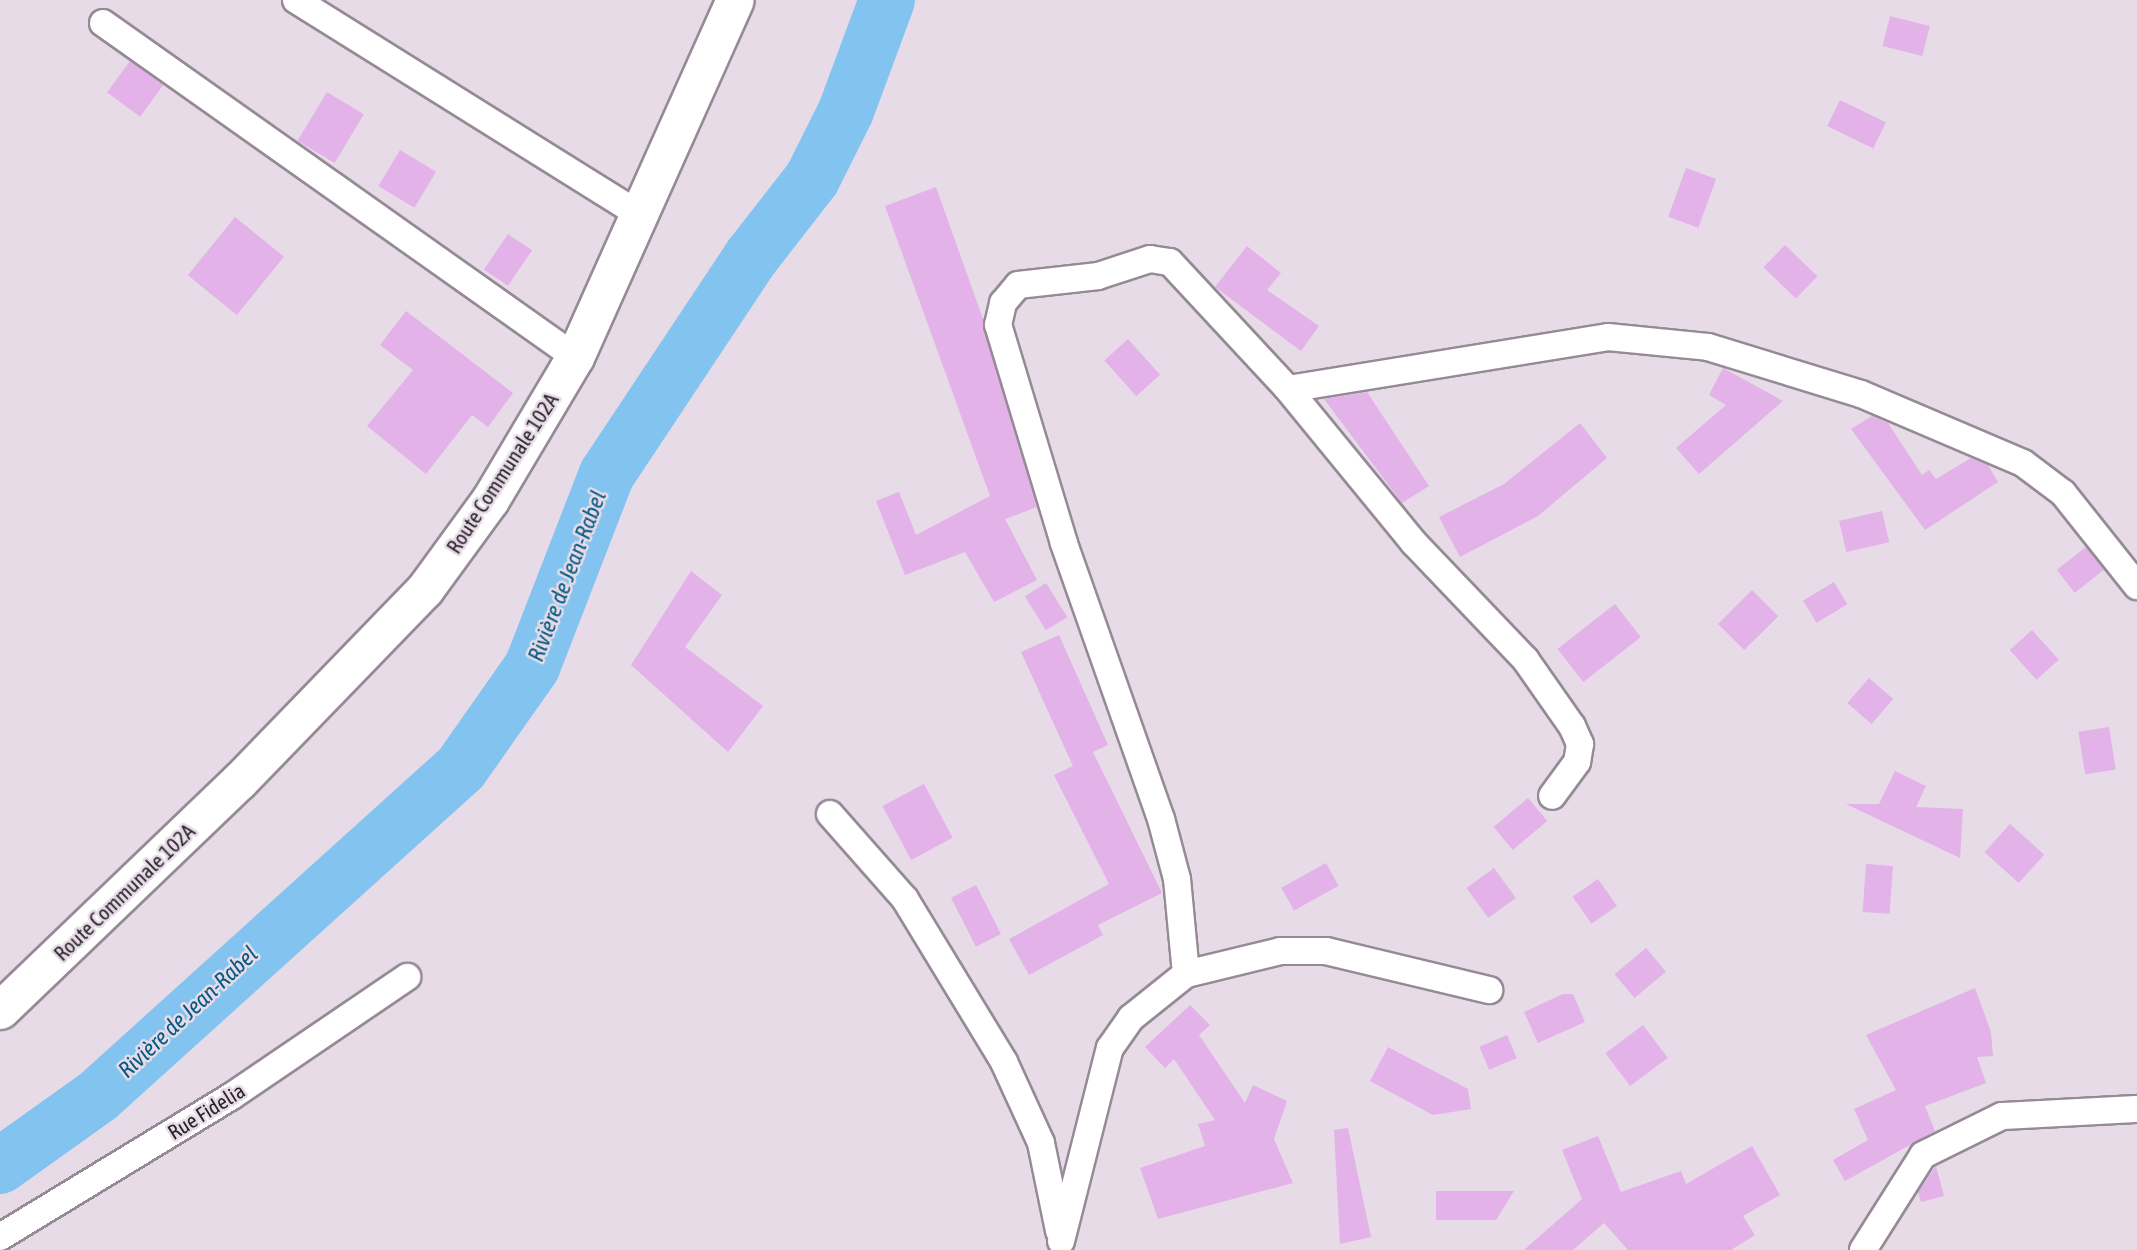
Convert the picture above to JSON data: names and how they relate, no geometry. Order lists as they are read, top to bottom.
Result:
{
  "streets": {
    "street": ["Route Communale 102A", "Rue Fidelia"]
  },
  "water": ["Rivière de Jean-Rabel"]
}
